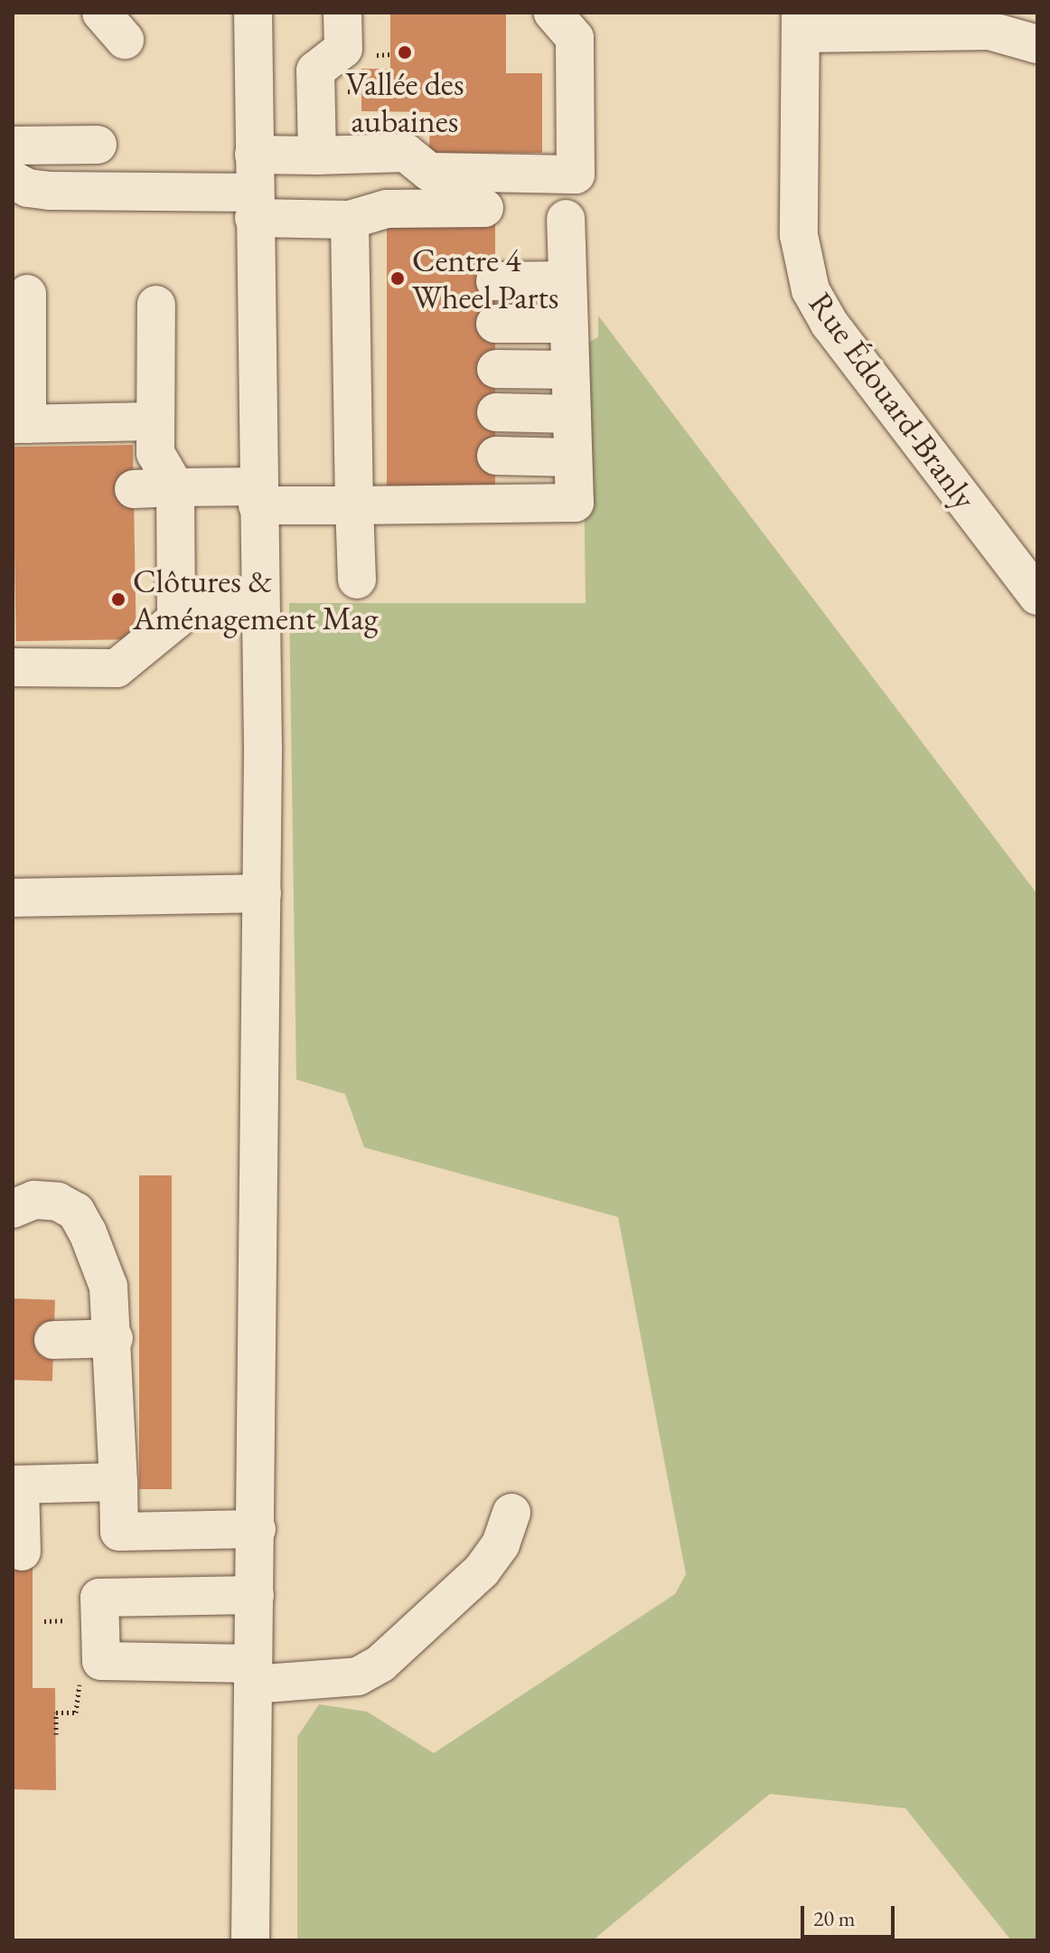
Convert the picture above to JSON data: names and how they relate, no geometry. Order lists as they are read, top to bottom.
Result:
{
  "streets": {
    "street": ["Rue Édouard-Branly"]
  },
  "places": ["Vallée des aubaines", "Centre 4 Wheel Parts", "Clôtures & Aménagement Mag"],
  "scale_bar": "20 m"
}
